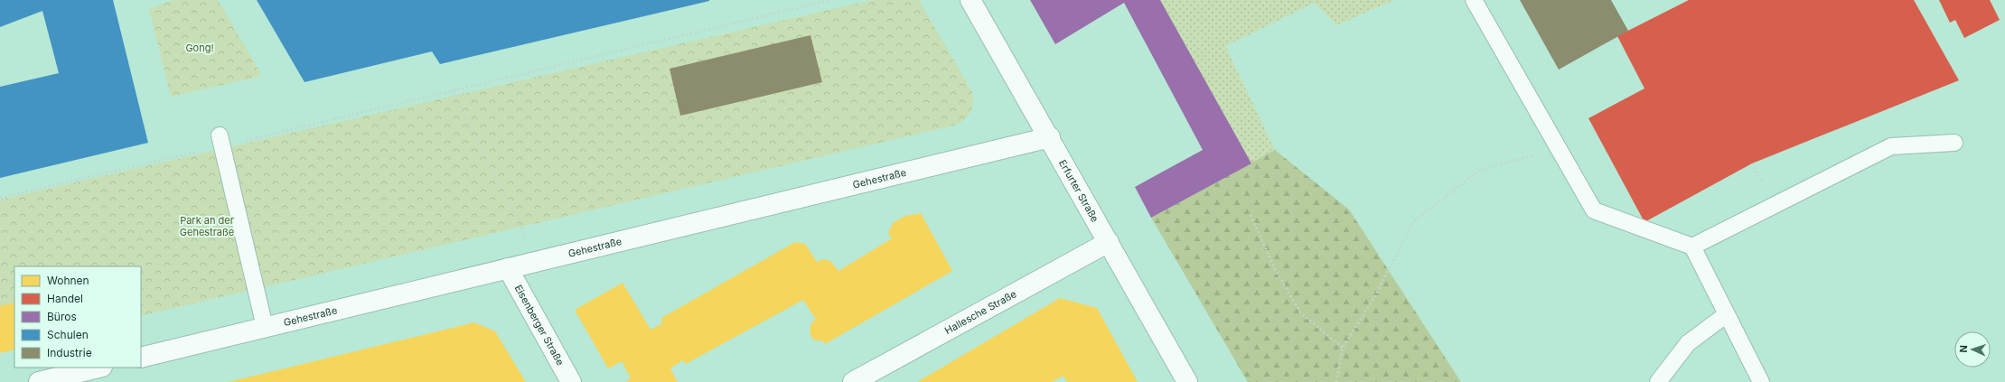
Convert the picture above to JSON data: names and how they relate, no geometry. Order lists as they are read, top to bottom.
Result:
{
  "streets": {
    "street": [
      "Gehestraße",
      "Erfurter Straße",
      "Hallesche Straße",
      "Eisenberger Straße"
    ]
  },
  "crossings": [
    ["Gehestraße", "Erfurter Straße"],
    ["Gehestraße", "Eisenberger Straße"],
    ["Erfurter Straße", "Hallesche Straße"]
  ],
  "parks": ["Gong!", "Park an der Gehestraße"],
  "legend": [
    "Wohnen",
    "Handel",
    "Büros",
    "Schulen",
    "Industrie"
  ],
  "north": "left"
}
